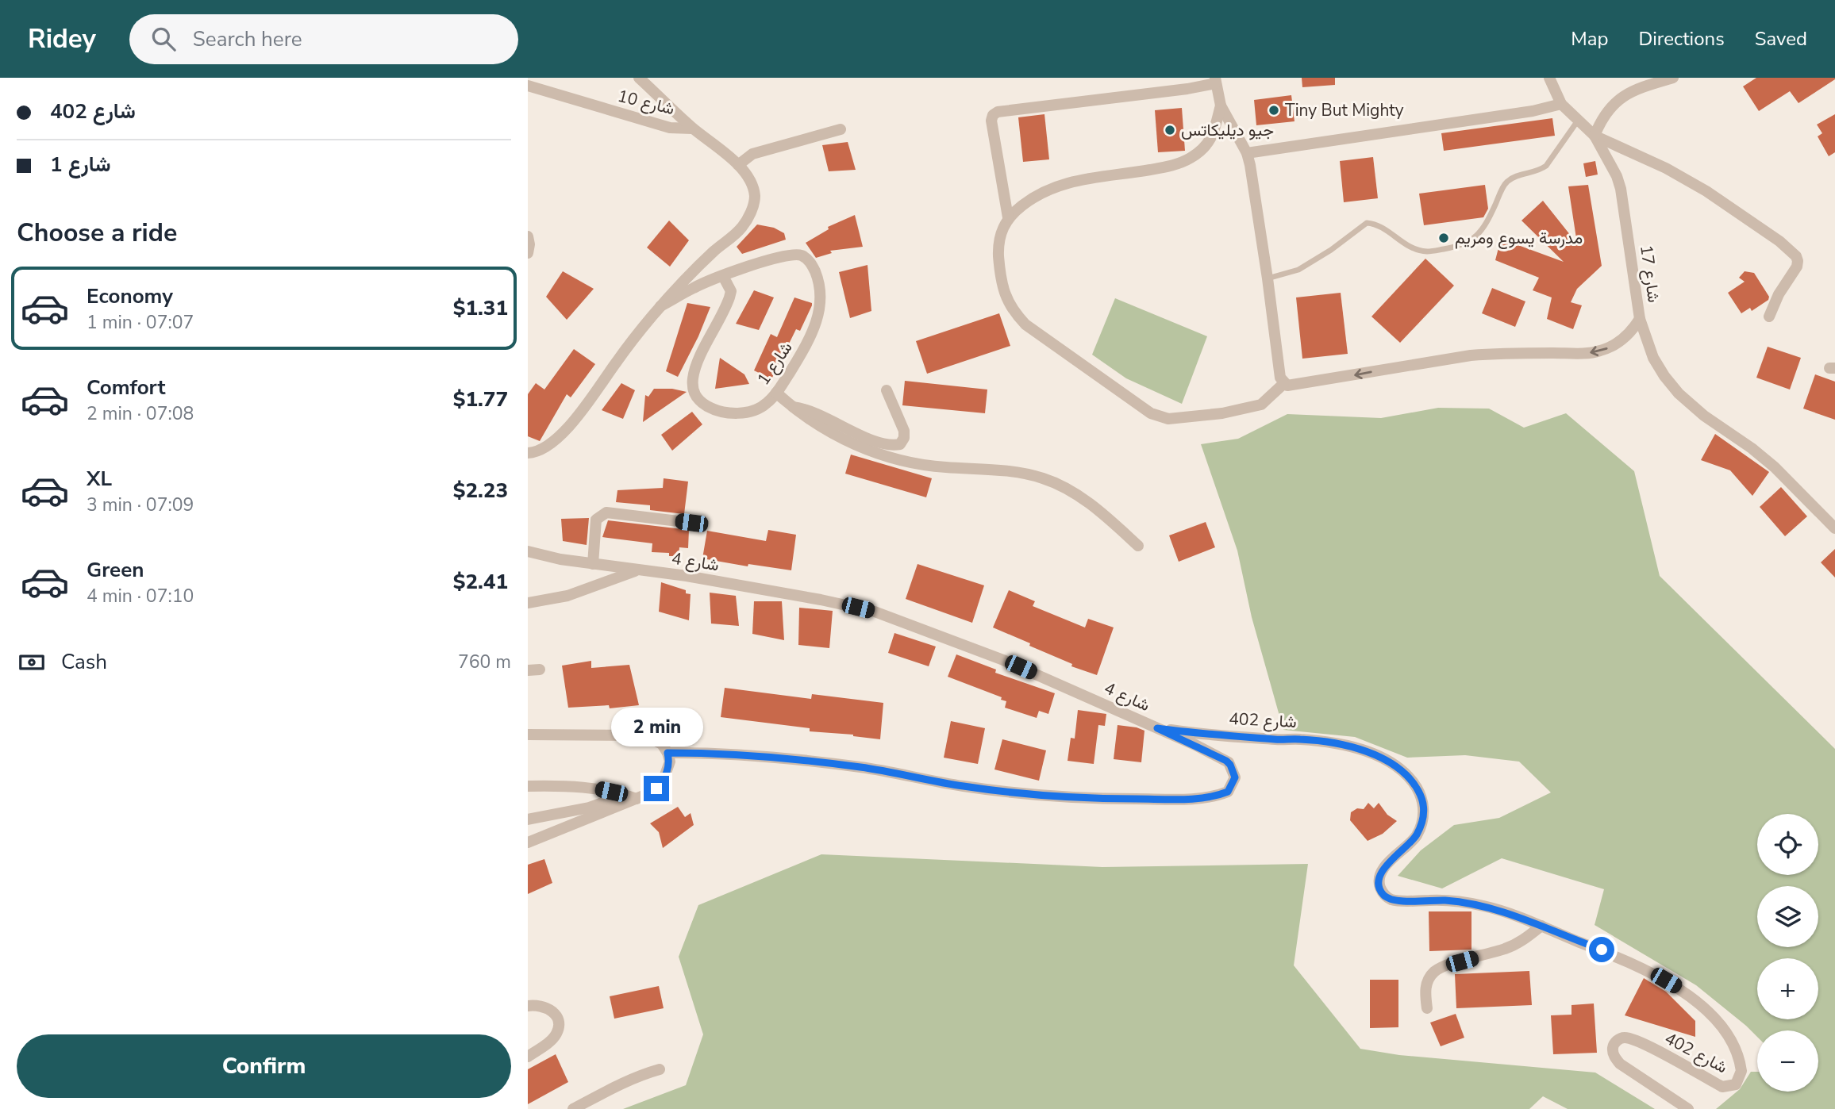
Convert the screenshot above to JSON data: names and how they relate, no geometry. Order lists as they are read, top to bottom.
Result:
{
  "streets": {
    "street": [
      "شارع 10",
      "شارع 17",
      "شارع 1",
      "شارع 4",
      "شارع 402"
    ]
  },
  "crossings": [
    ["شارع 4", "شارع 402"]
  ],
  "one_way": ["شارع 17"],
  "places": ["Tiny But Mighty", "جيو ديليكاتس", "مدرسة يسوع ومريم"],
  "page": {
    "header": "Ridey",
    "search": "Search here",
    "nav": ["Map", "Directions", "Saved"],
    "banner": ["شارع 402", "شارع 1"],
    "heading": "Choose a ride",
    "list": [
      {
        "name": "Economy",
        "note": "1 min · 07:07",
        "value": "$1.31"
      },
      {
        "name": "Comfort",
        "note": "2 min · 07:08",
        "value": "$1.77"
      },
      {
        "name": "XL",
        "note": "3 min · 07:09",
        "value": "$2.23"
      },
      {
        "name": "Green",
        "note": "4 min · 07:10",
        "value": "$2.41"
      }
    ],
    "pay": ["Cash", "760 m"],
    "bubble": "2 min",
    "map_buttons": ["+", "−"],
    "buttons": "Confirm"
  }
}
